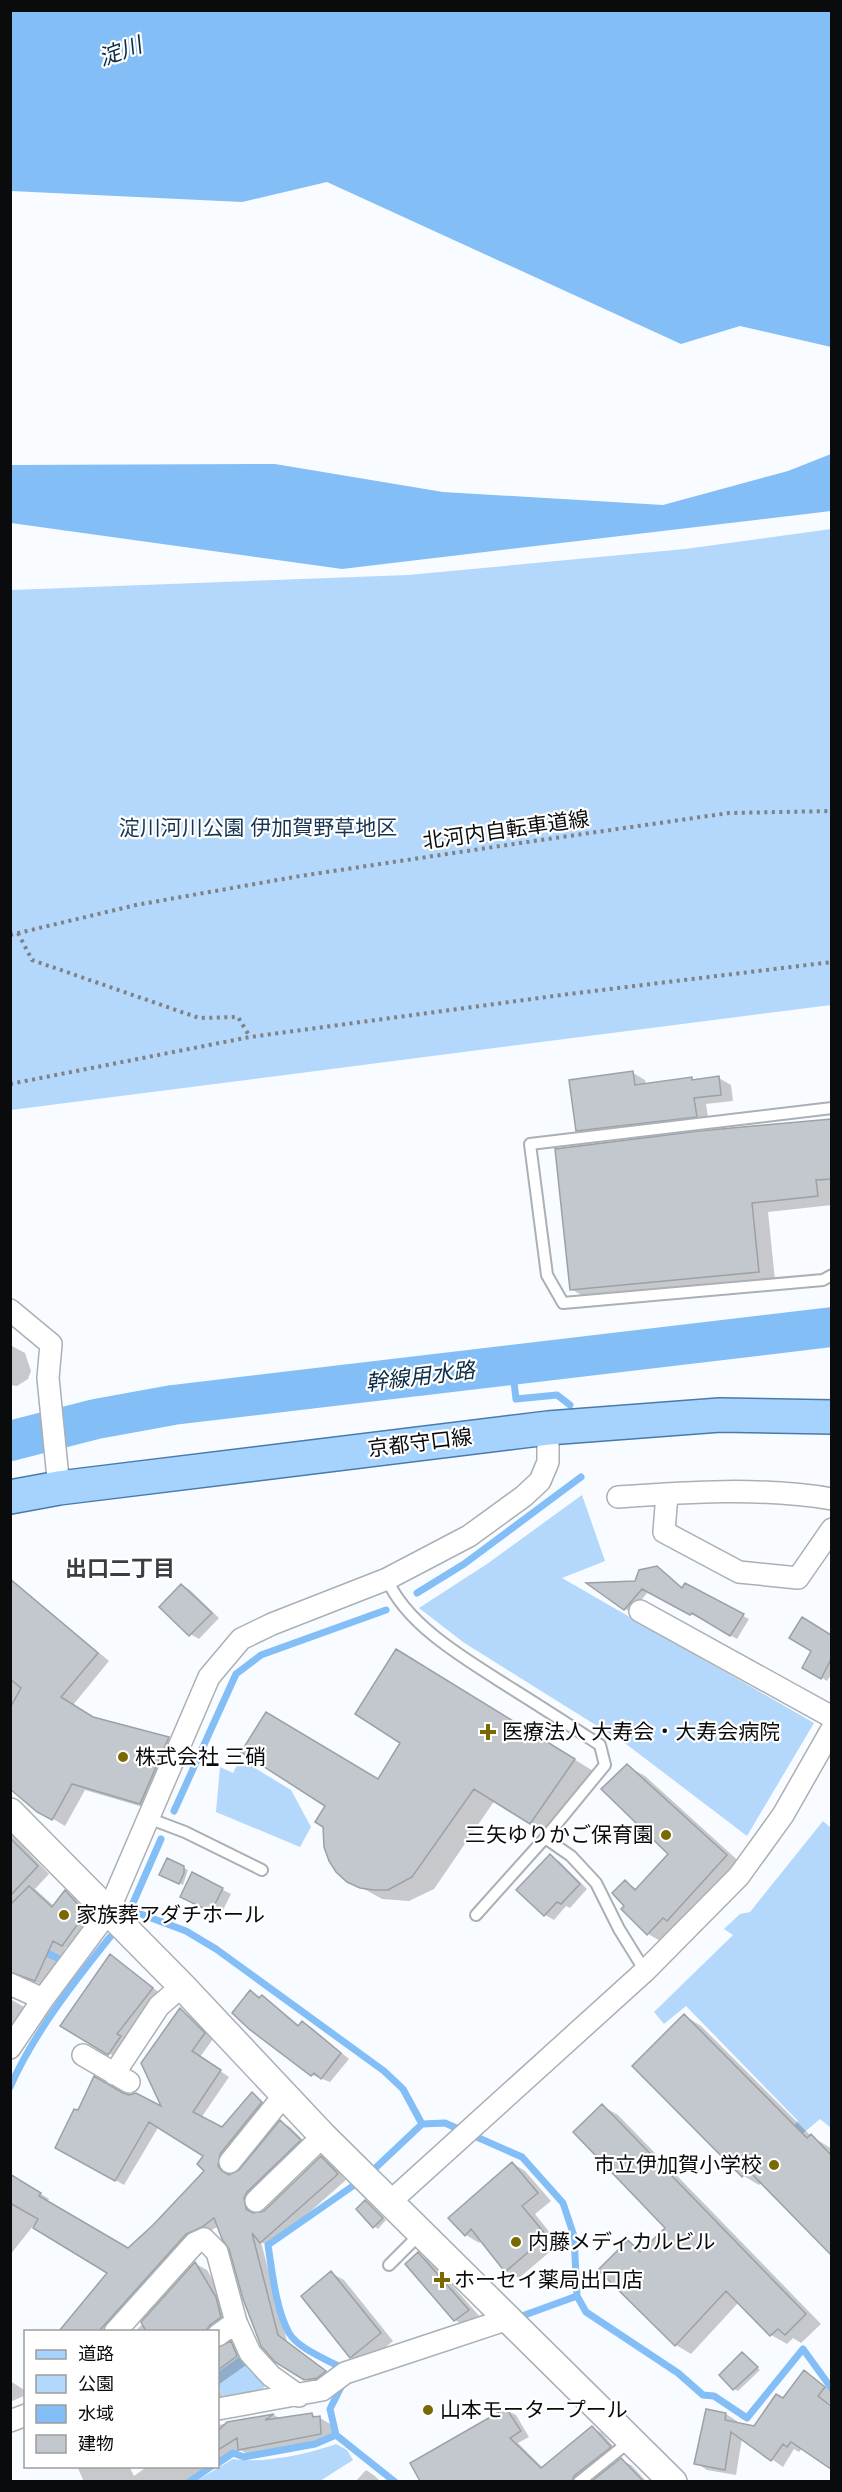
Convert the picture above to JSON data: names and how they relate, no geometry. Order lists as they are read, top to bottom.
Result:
{
  "streets": {
    "main road": ["京都守口線"],
    "path": ["北河内自転車道線"]
  },
  "districts": ["出口二丁目"],
  "water": ["淀川", "幹線用水路"],
  "parks": ["淀川河川公園 伊加賀野草地区"],
  "places": {
    "health": ["医療法人 大寿会・大寿会病院", "ホーセイ薬局出口店"],
    "other": [
      "株式会社 三硝",
      "三矢ゆりかご保育園",
      "家族葬アダチホール",
      "市立伊加賀小学校",
      "内藤メディカルビル",
      "山本モータープール"
    ]
  },
  "legend": [
    "道路",
    "公園",
    "水域",
    "建物"
  ]
}
